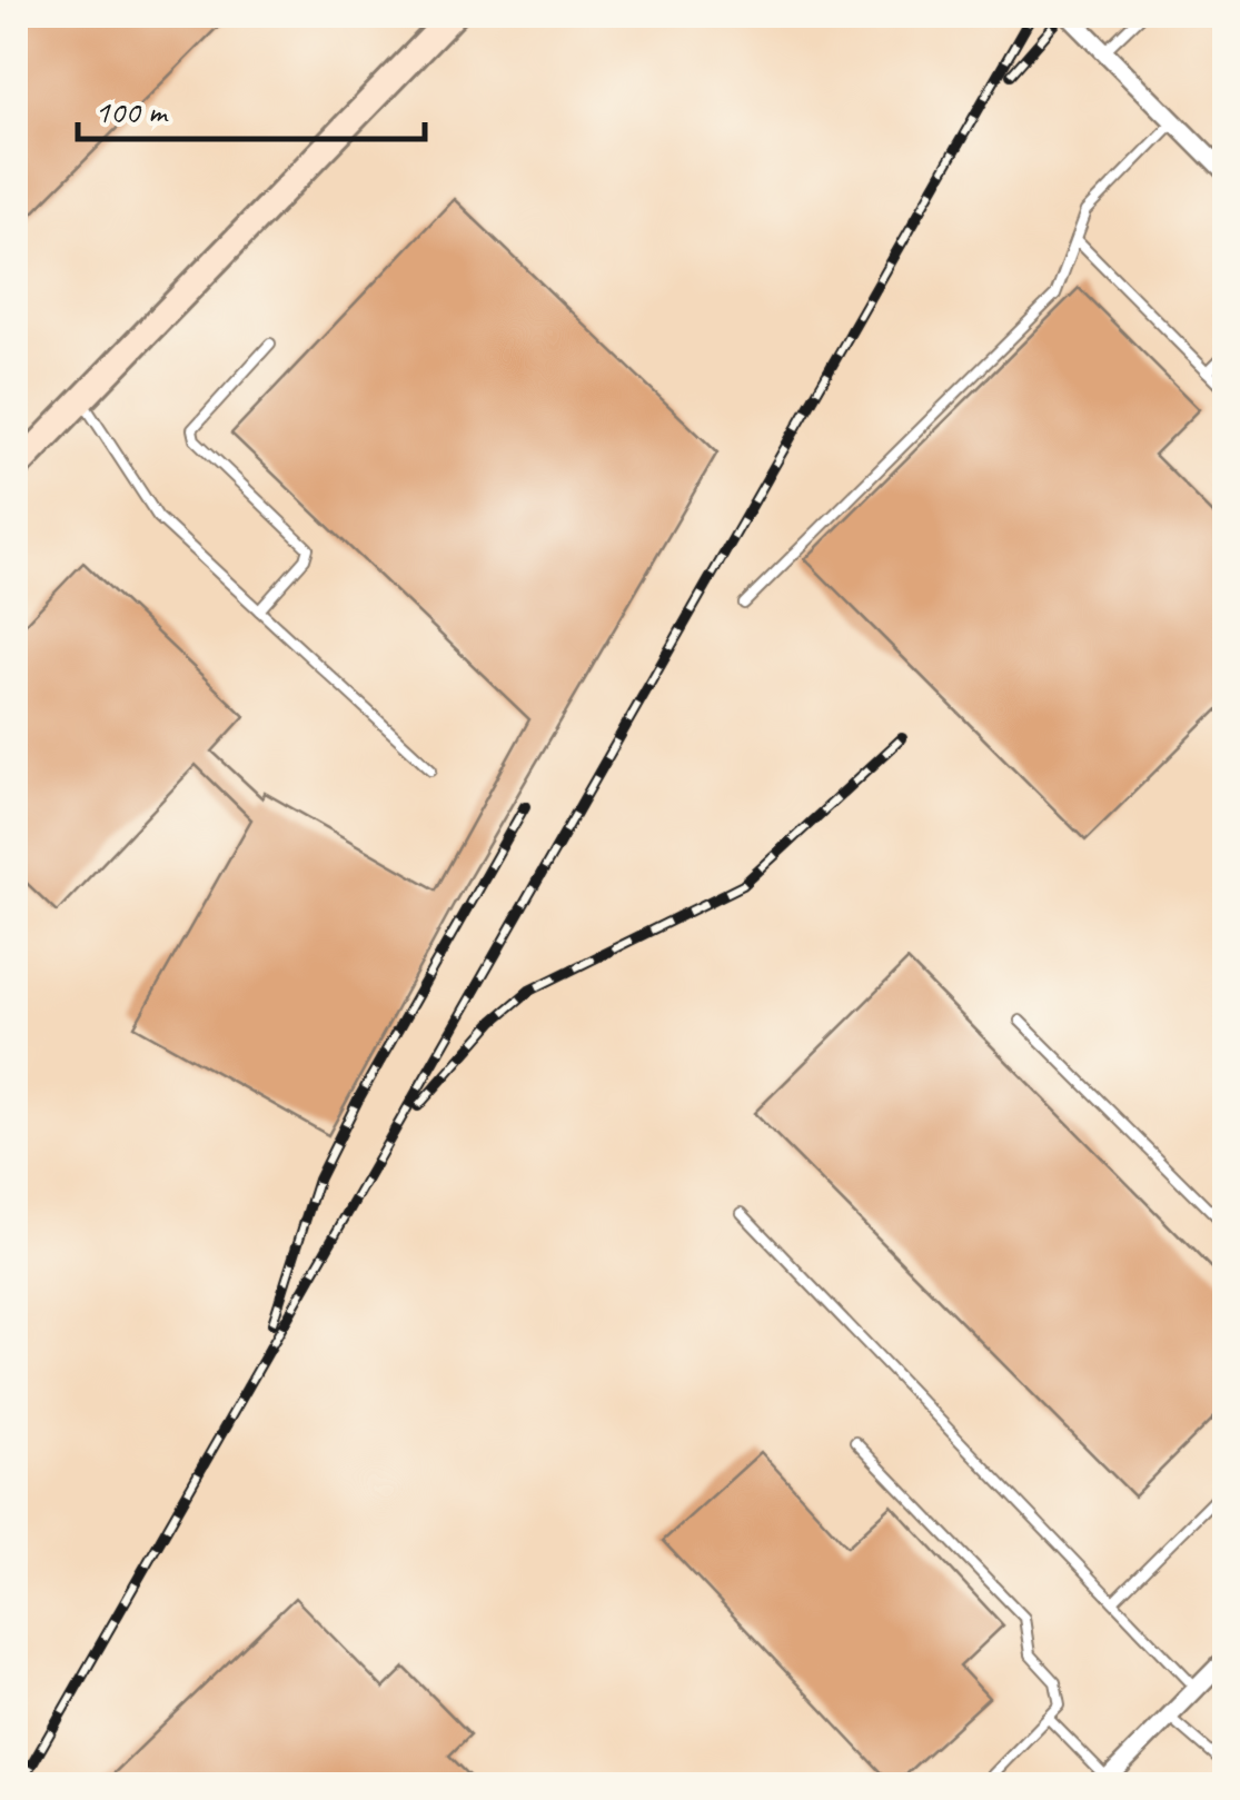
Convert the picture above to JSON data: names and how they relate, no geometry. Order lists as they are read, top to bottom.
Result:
{
  "scale_bar": "100 m"
}
